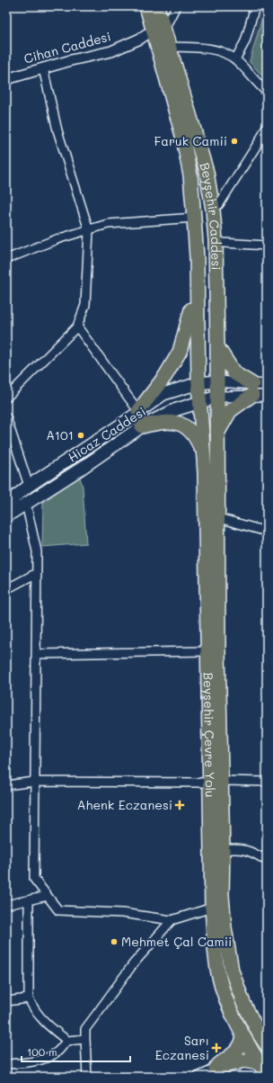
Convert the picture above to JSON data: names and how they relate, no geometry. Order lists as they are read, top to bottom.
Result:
{
  "streets": {
    "highway": ["Beyşehir Caddesi", "Beyşehir Çevre Yolu"],
    "main road": ["Hicaz Caddesi"],
    "street": ["Cihan Caddesi"]
  },
  "crossings": [
    ["Cihan Caddesi", "Beyşehir Caddesi"],
    ["Beyşehir Caddesi", "Hicaz Caddesi"],
    ["Beyşehir Caddesi", "Beyşehir Çevre Yolu"],
    ["Hicaz Caddesi", "Beyşehir Çevre Yolu"]
  ],
  "places": {
    "other": ["Faruk Camii", "A101", "Mehmet Çal Camii"],
    "health": ["Ahenk Eczanesi", "Sarı Eczanesi"]
  },
  "scale_bar": "100 m"
}
